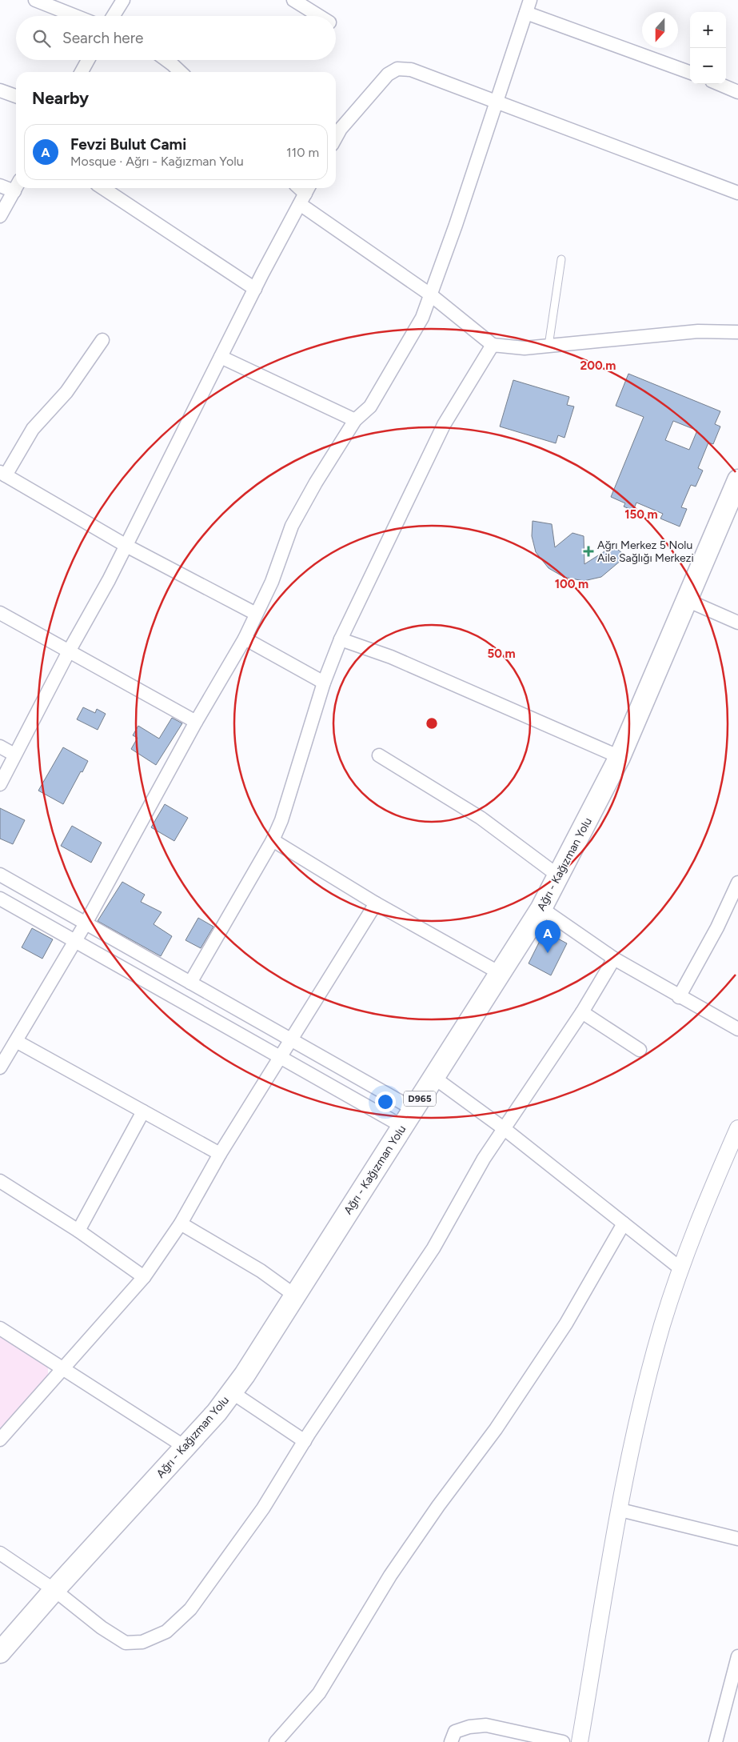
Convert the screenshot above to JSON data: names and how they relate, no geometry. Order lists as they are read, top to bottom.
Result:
{
  "streets": {
    "main road": ["Ağrı - Kağızman Yolu", "D965"]
  },
  "places": {
    "health": ["Ağrı Merkez 5 Nolu Aile Sağlığı Merkezi"]
  },
  "north": "bottom",
  "page": {
    "map_buttons": ["+", "−"],
    "search": "Search here",
    "heading": "Nearby",
    "list": [
      {
        "mark": "A",
        "name": "Fevzi Bulut Cami",
        "note": "Mosque · Ağrı - Kağızman Yolu",
        "value": "110 m"
      }
    ],
    "pins": "A"
  },
  "rings": [
    "200 m",
    "150 m",
    "100 m",
    "50 m"
  ]
}
